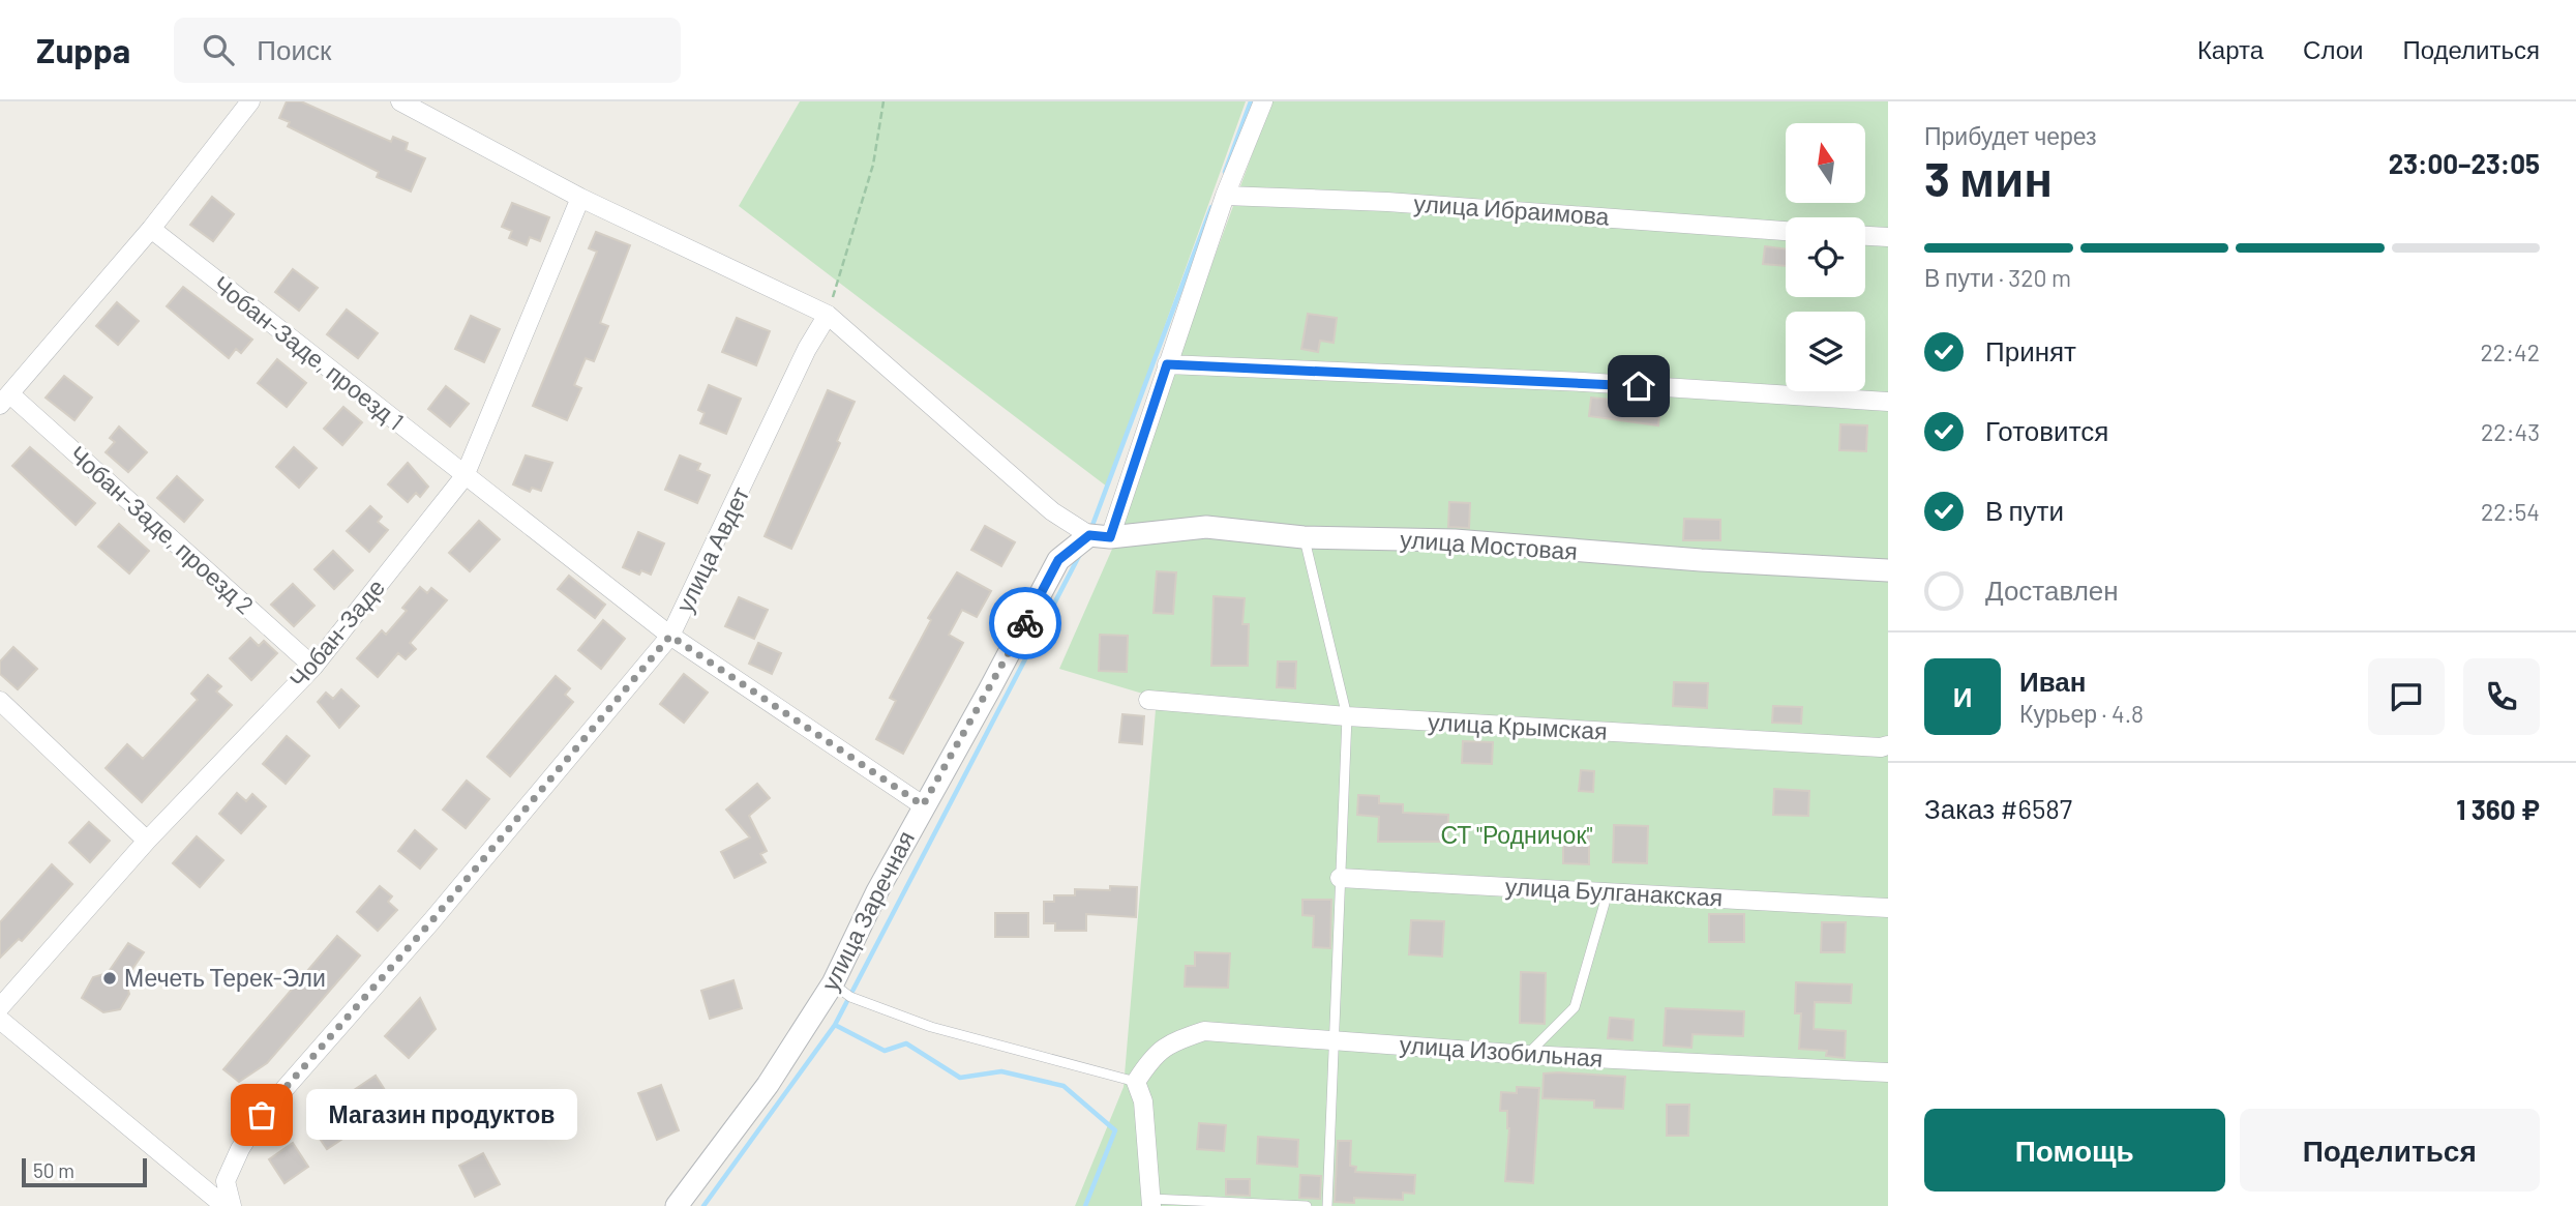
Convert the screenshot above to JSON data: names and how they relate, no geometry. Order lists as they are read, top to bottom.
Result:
{
  "streets": {
    "street": [
      "улица Ибраимова",
      "Чобан-Заде, проезд 1",
      "Чобан-Заде, проезд 2",
      "улица Мостовая",
      "улица Авдет",
      "Чобан-Заде",
      "улица Крымская",
      "улица Булганакская",
      "улица Заречная",
      "улица Изобильная"
    ]
  },
  "crossings": [
    ["Чобан-Заде, проезд 1", "улица Авдет"],
    ["Чобан-Заде, проезд 1", "Чобан-Заде"],
    ["Чобан-Заде, проезд 1", "улица Заречная"],
    ["Чобан-Заде, проезд 2", "Чобан-Заде"],
    ["улица Мостовая", "улица Заречная"]
  ],
  "parks": ["СТ \"Родничок\""],
  "places": ["Мечеть Терек-Эли", "Магазин продуктов"],
  "scale_bar": "50 m",
  "north": "top",
  "page": {
    "header": "Zuppa",
    "search": "Поиск",
    "nav": ["Карта", "Слои", "Поделиться"],
    "heading": ["3 мин", "Прибудет через", "23:00–23:05"],
    "panel": [
      "Иван",
      "Курьер · 4.8",
      "Заказ #6587",
      "1 360 ₽"
    ],
    "bar": "В пути · 320 m",
    "list": [
      ["Принят", "22:42"],
      ["Готовится", "22:43"],
      ["В пути", "22:54"],
      "Доставлен"
    ],
    "round": "И",
    "bubble": "Магазин продуктов",
    "buttons": ["Помощь", "Поделиться"],
    "scale": "50 m"
  }
}
